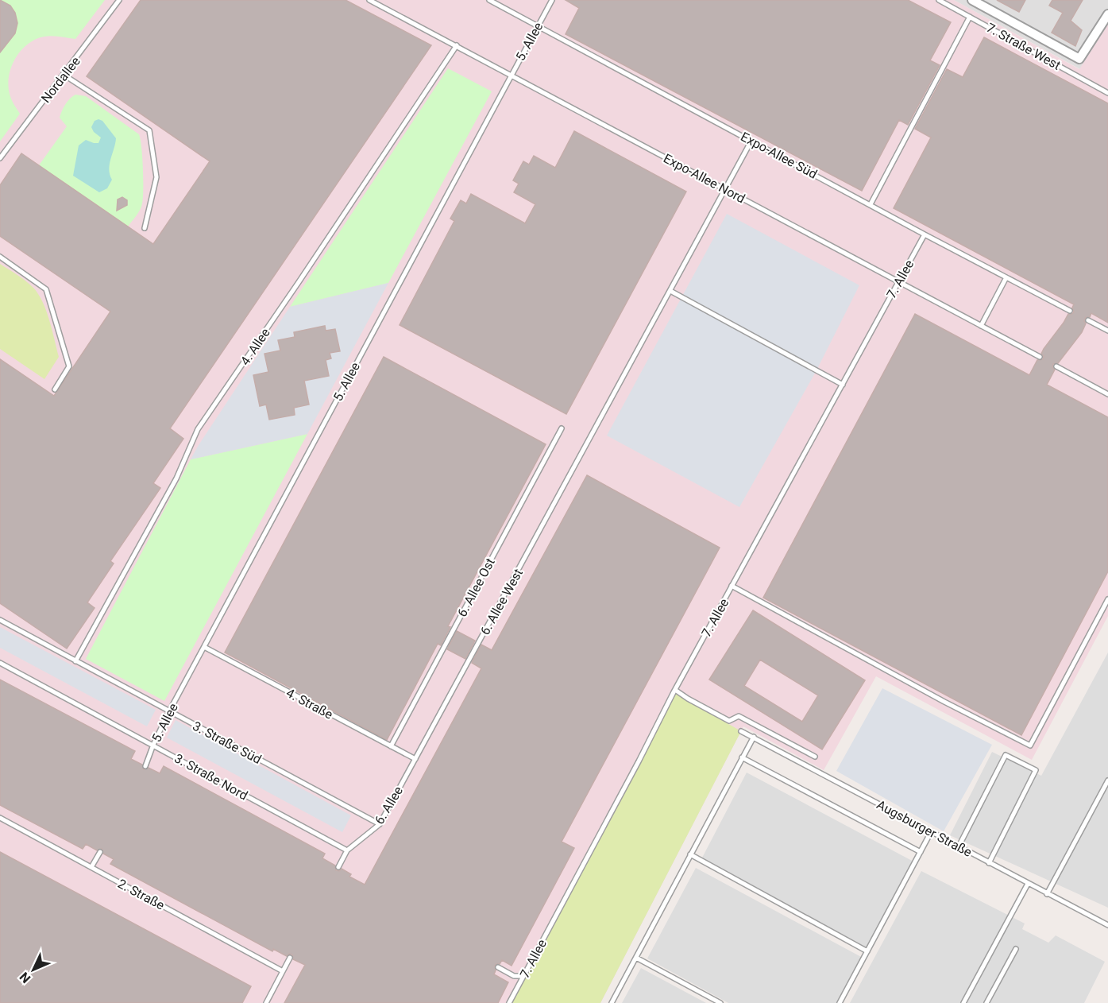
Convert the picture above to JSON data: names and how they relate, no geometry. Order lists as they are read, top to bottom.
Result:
{
  "streets": {
    "lane": [
      "5. Allee",
      "7. Straße West",
      "Nordallee",
      "Expo-Allee Süd",
      "Expo-Allee Nord",
      "7. Allee",
      "4. Allee",
      "6. Allee Ost",
      "6. Allee West",
      "4. Straße",
      "3. Straße Süd",
      "3. Straße Nord",
      "6. Allee",
      "Augsburger Straße",
      "2. Straße"
    ]
  },
  "crossings": [
    ["5. Allee", "Expo-Allee Süd"],
    ["5. Allee", "Expo-Allee Nord"],
    ["5. Allee", "4. Straße"],
    ["5. Allee", "3. Straße Süd"],
    ["5. Allee", "3. Straße Nord"],
    ["Expo-Allee Süd", "7. Allee"],
    ["Expo-Allee Süd", "6. Allee West"],
    ["Expo-Allee Nord", "7. Allee"],
    ["Expo-Allee Nord", "4. Allee"],
    ["Expo-Allee Nord", "6. Allee West"],
    ["4. Allee", "3. Straße Süd"],
    ["6. Allee Ost", "4. Straße"],
    ["6. Allee West", "4. Straße"],
    ["6. Allee West", "6. Allee"],
    ["4. Straße", "6. Allee"],
    ["3. Straße Süd", "6. Allee"],
    ["3. Straße Nord", "6. Allee"]
  ],
  "north": "bottom left"
}
